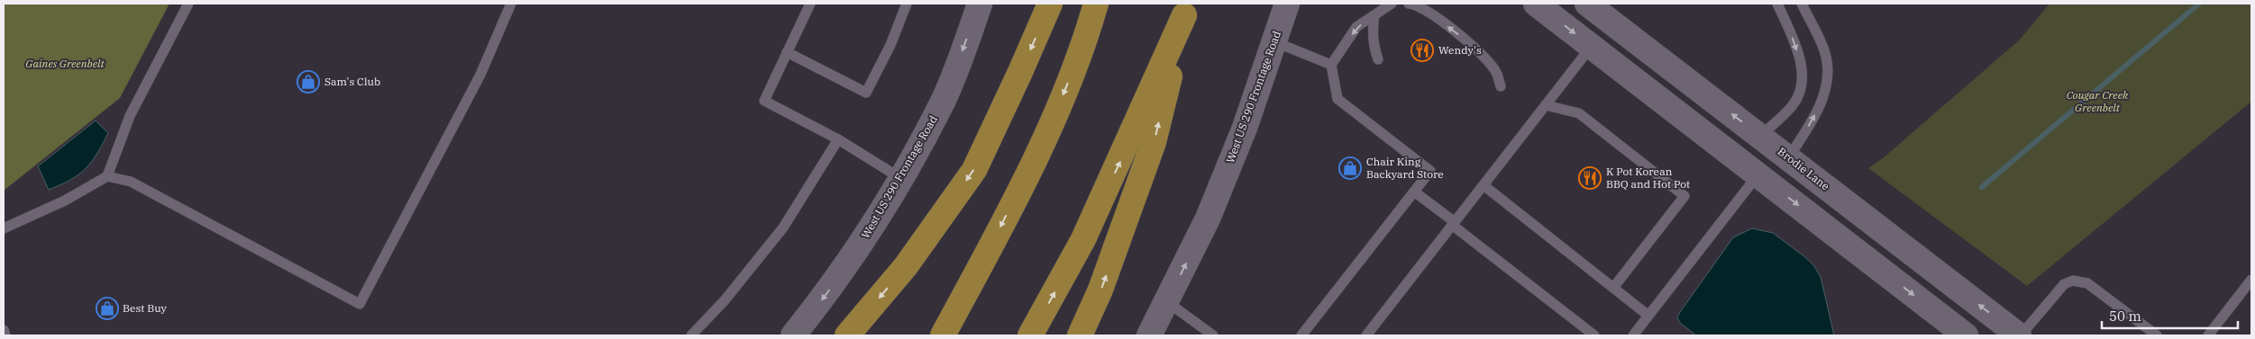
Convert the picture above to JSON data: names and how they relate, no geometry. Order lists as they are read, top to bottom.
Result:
{
  "streets": {
    "main road": ["West US 290 Frontage Road", "Brodie Lane"]
  },
  "parks": ["Gaines Greenbelt", "Cougar Creek Greenbelt"],
  "places": {
    "restaurant": ["Wendy's", "K Pot Korean BBQ and Hot Pot"],
    "shop": ["Sam's Club", "Chair King Backyard Store", "Best Buy"]
  },
  "scale_bar": "50 m"
}
